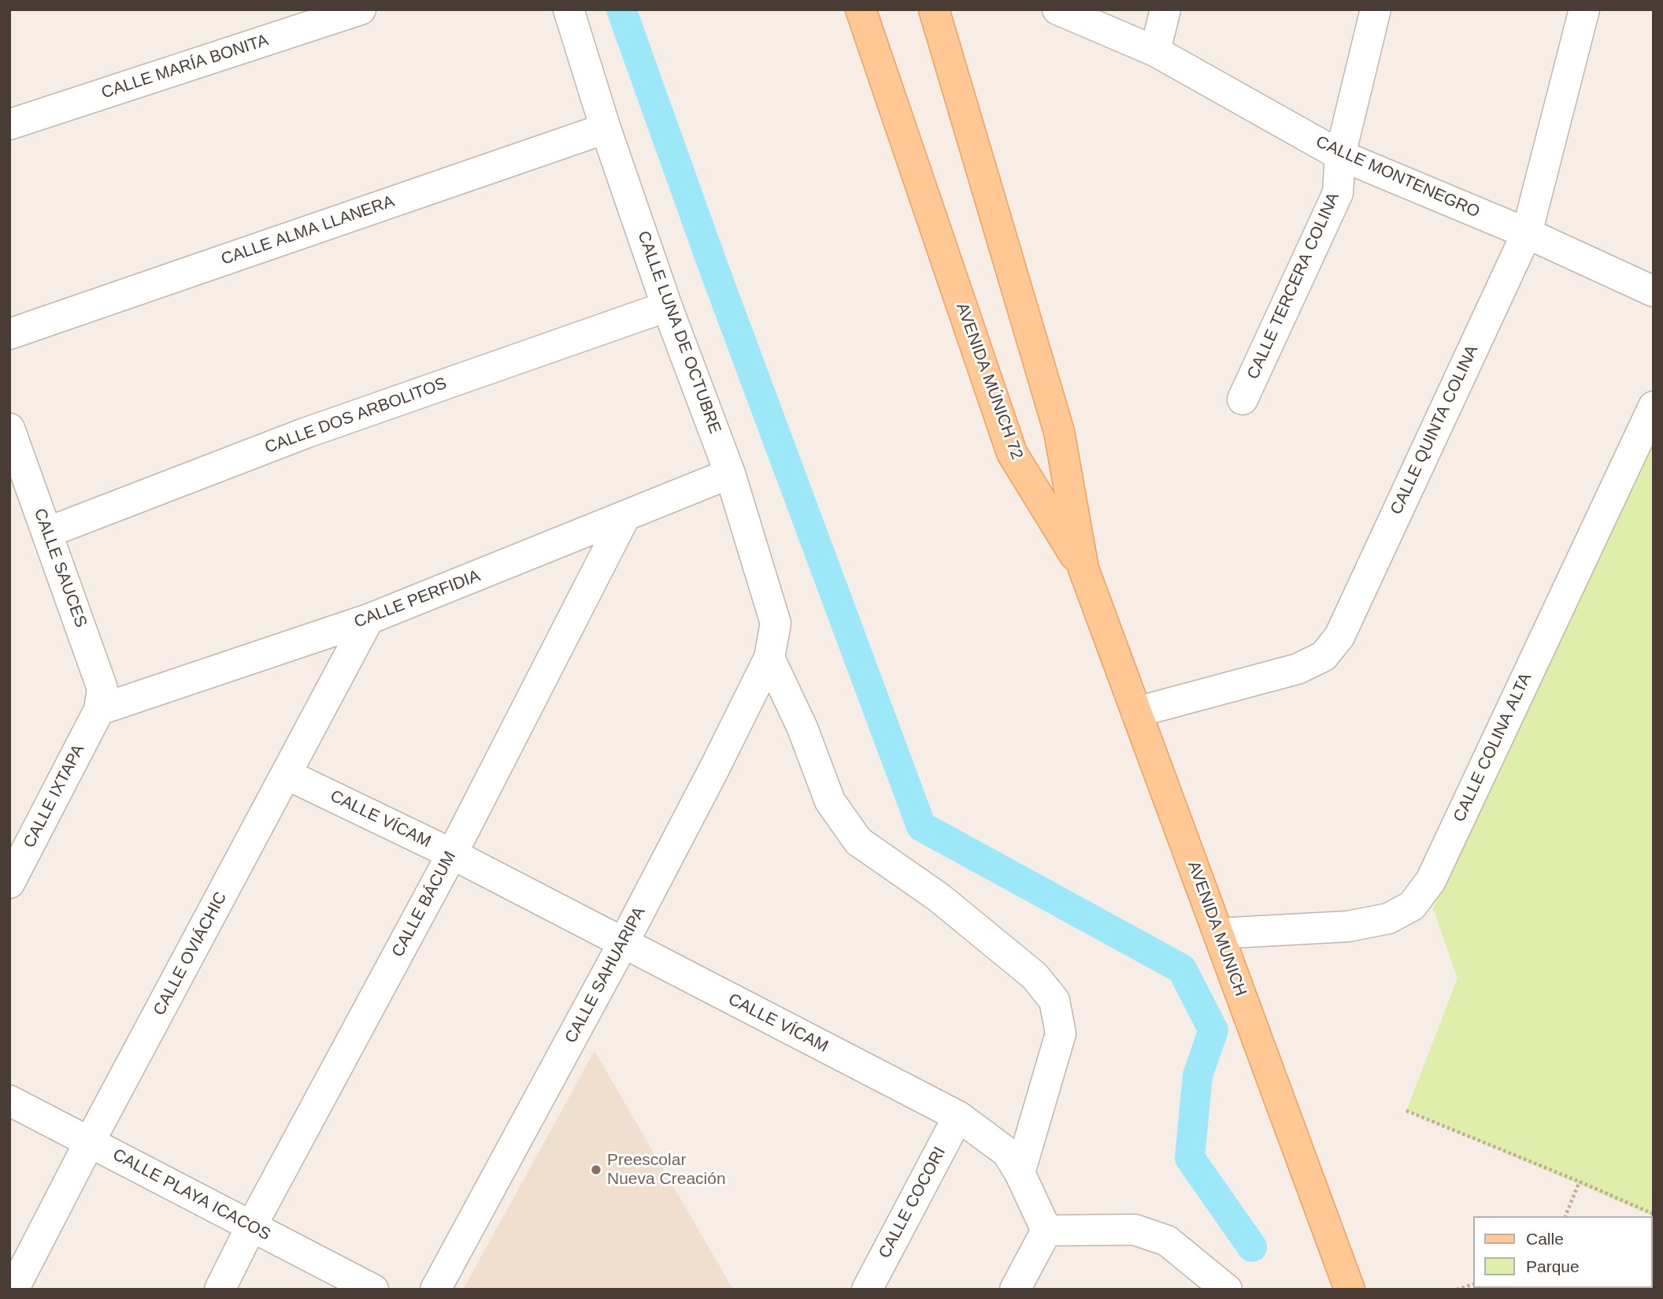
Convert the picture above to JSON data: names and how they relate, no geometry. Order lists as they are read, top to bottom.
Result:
{
  "streets": {
    "main road": ["AVENIDA MÚNICH 72", "AVENIDA MUNICH"],
    "street": [
      "CALLE MARÍA BONITA",
      "CALLE MONTENEGRO",
      "CALLE ALMA LLANERA",
      "CALLE TERCERA COLINA",
      "CALLE LUNA DE OCTUBRE",
      "CALLE DOS ARBOLITOS",
      "CALLE QUINTA COLINA",
      "CALLE SAUCES",
      "CALLE PERFIDIA",
      "CALLE COLINA ALTA",
      "CALLE IXTAPA",
      "CALLE VÍCAM",
      "CALLE BÁCUM",
      "CALLE OVIÁCHIC",
      "CALLE SAHUARIPA",
      "CALLE PLAYA ICACOS",
      "CALLE COCORI"
    ]
  },
  "crossings": [
    ["CALLE MONTENEGRO", "CALLE TERCERA COLINA"],
    ["CALLE MONTENEGRO", "CALLE QUINTA COLINA"],
    ["CALLE ALMA LLANERA", "CALLE LUNA DE OCTUBRE"],
    ["CALLE LUNA DE OCTUBRE", "CALLE DOS ARBOLITOS"],
    ["CALLE LUNA DE OCTUBRE", "CALLE PERFIDIA"],
    ["CALLE LUNA DE OCTUBRE", "CALLE SAHUARIPA"],
    ["AVENIDA MÚNICH 72", "AVENIDA MUNICH"],
    ["CALLE DOS ARBOLITOS", "CALLE SAUCES"],
    ["CALLE QUINTA COLINA", "AVENIDA MUNICH"],
    ["CALLE SAUCES", "CALLE PERFIDIA"],
    ["CALLE SAUCES", "CALLE IXTAPA"],
    ["CALLE PERFIDIA", "CALLE IXTAPA"],
    ["CALLE PERFIDIA", "CALLE BÁCUM"],
    ["CALLE PERFIDIA", "CALLE OVIÁCHIC"],
    ["CALLE COLINA ALTA", "AVENIDA MUNICH"],
    ["CALLE VÍCAM", "CALLE BÁCUM"],
    ["CALLE VÍCAM", "CALLE OVIÁCHIC"],
    ["CALLE VÍCAM", "CALLE SAHUARIPA"],
    ["CALLE VÍCAM", "CALLE COCORI"],
    ["CALLE BÁCUM", "CALLE PLAYA ICACOS"],
    ["CALLE OVIÁCHIC", "CALLE PLAYA ICACOS"]
  ],
  "places": ["Preescolar Nueva Creación"],
  "legend": ["Calle", "Parque"]
}
